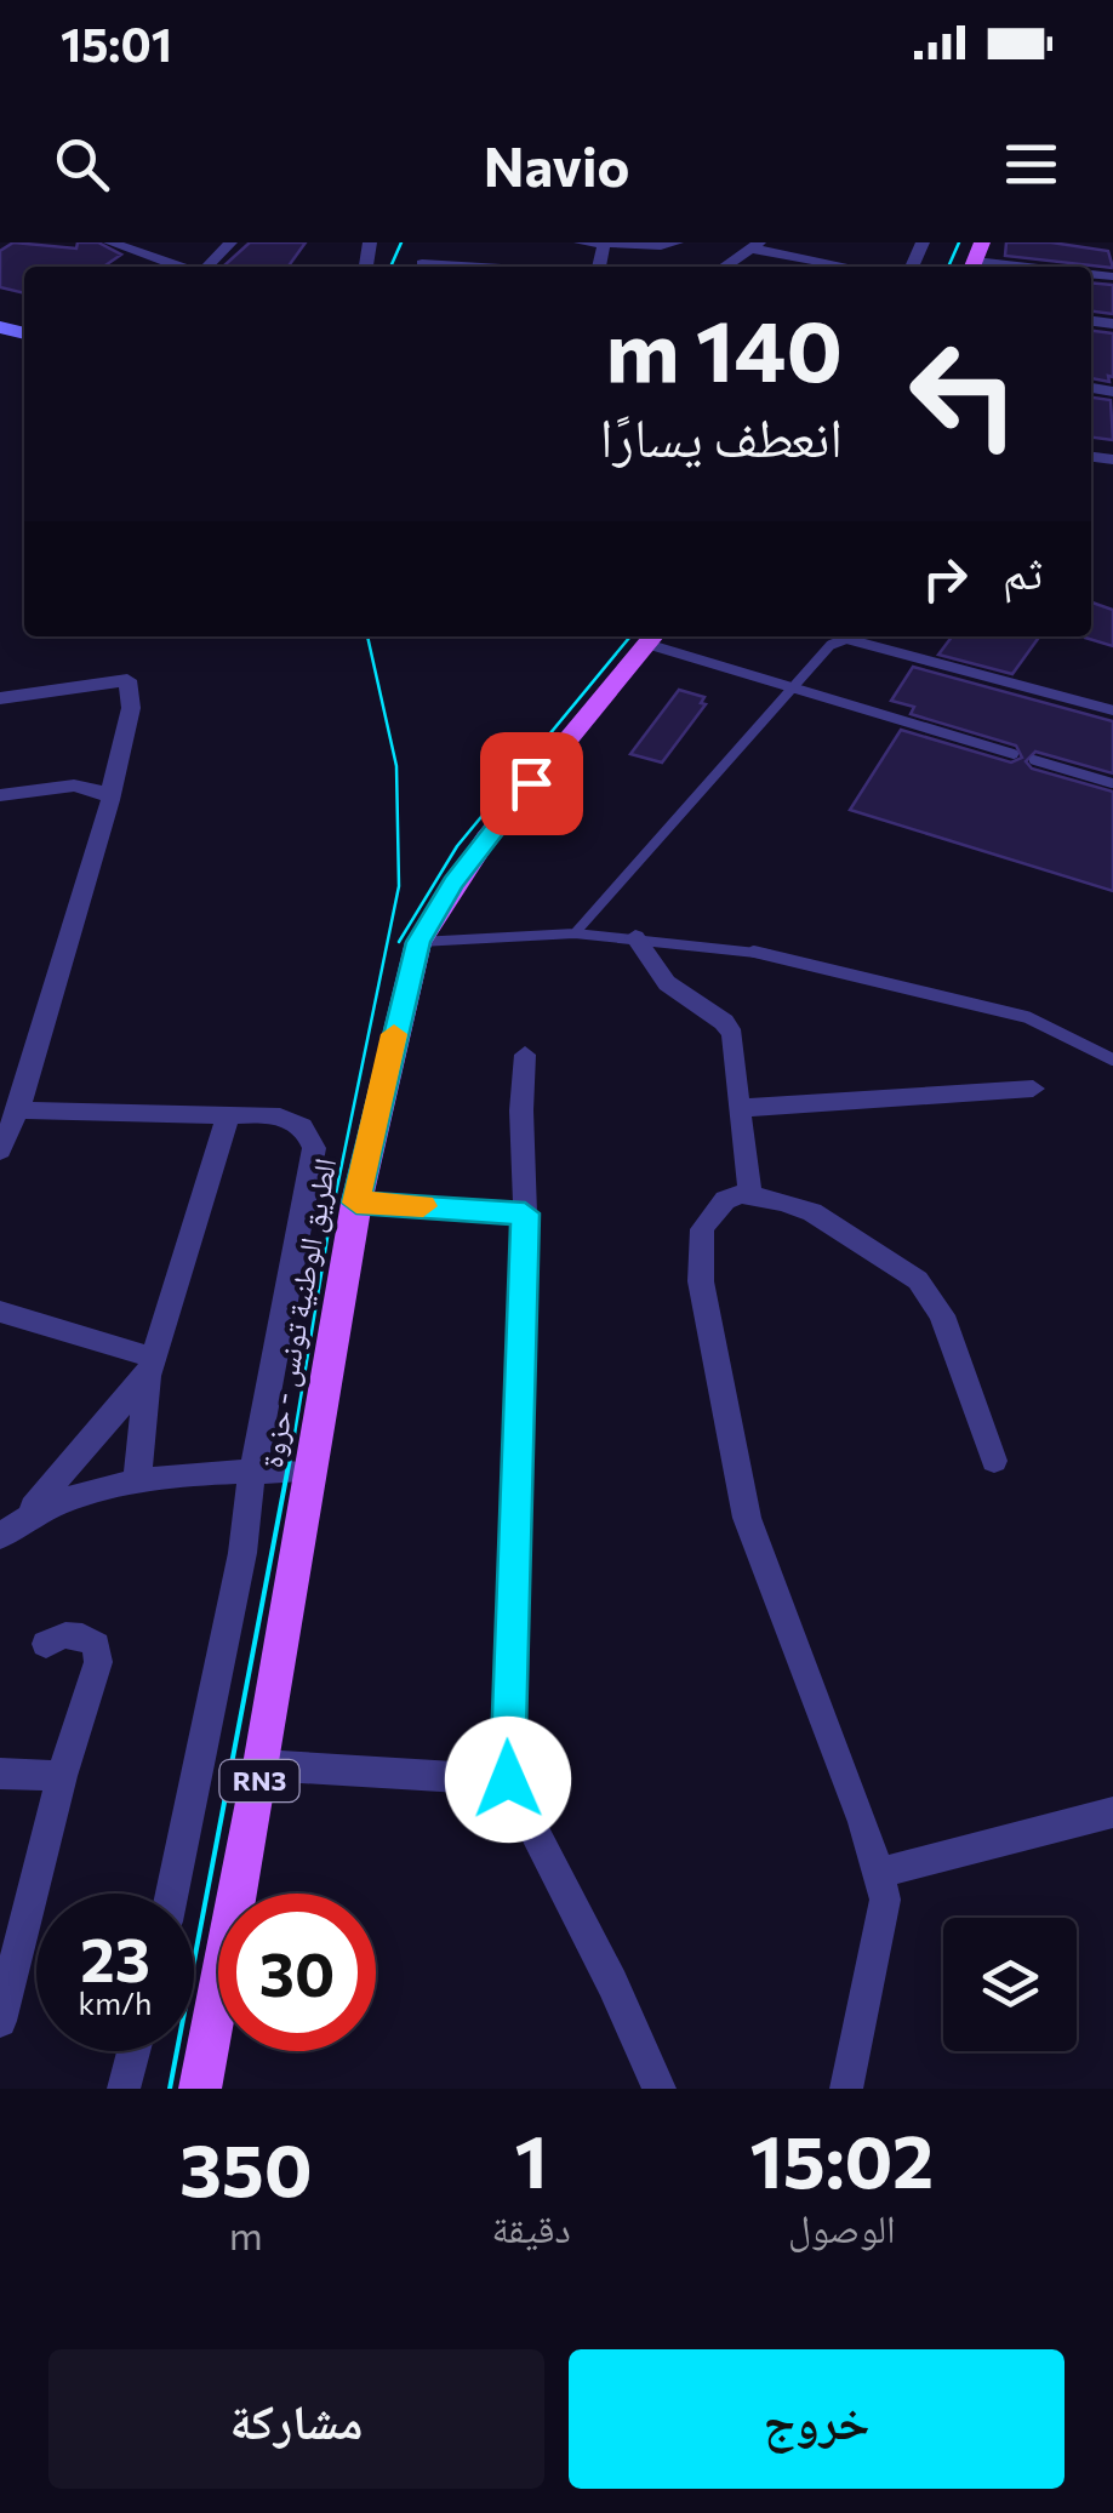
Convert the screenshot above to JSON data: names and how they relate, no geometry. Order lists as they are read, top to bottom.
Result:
{
  "streets": {
    "main road": ["الطريق الوطنية تونس - حزوة", "RN3"]
  },
  "page": {
    "status": "15:01",
    "header": "Navio",
    "turn": ["140 m", "انعطف يسارًا"],
    "then": "ثم",
    "speed": "23 km/h",
    "limit": "30",
    "eta": [
      "15:02",
      "الوصول",
      "1",
      "دقيقة",
      "350",
      "m"
    ],
    "buttons": ["خروج", "مشاركة"]
  }
}
